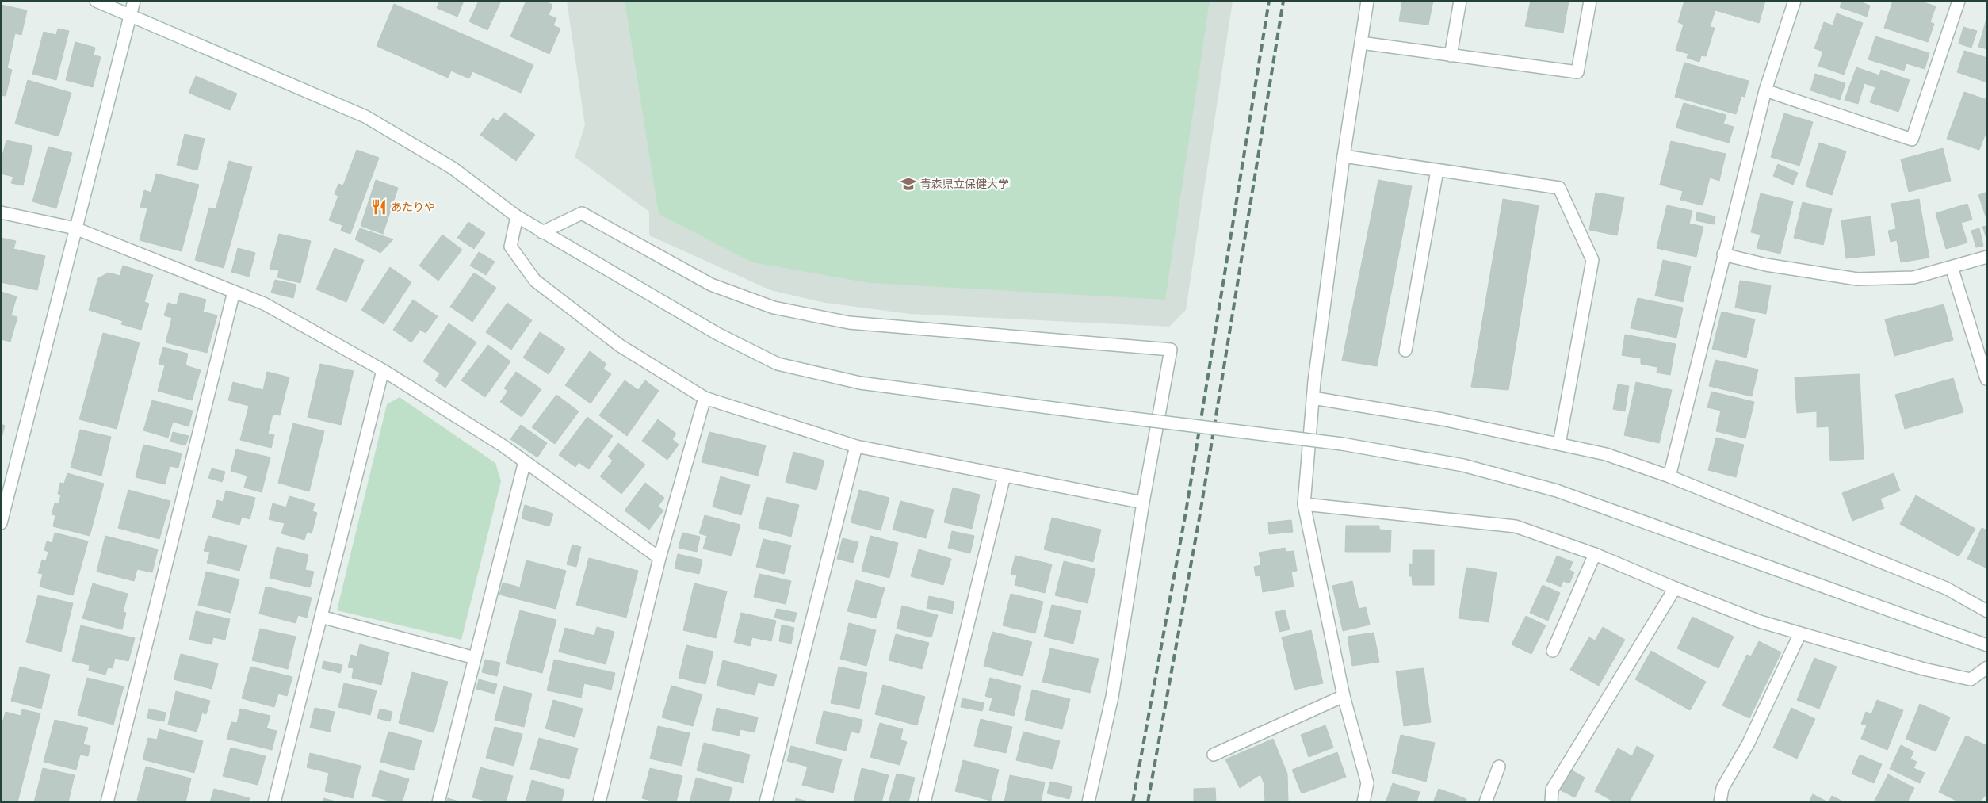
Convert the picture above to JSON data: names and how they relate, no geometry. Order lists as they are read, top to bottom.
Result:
{
  "places": {
    "school or university": ["青森県立保健大学"],
    "restaurant": ["あたりや"]
  }
}
